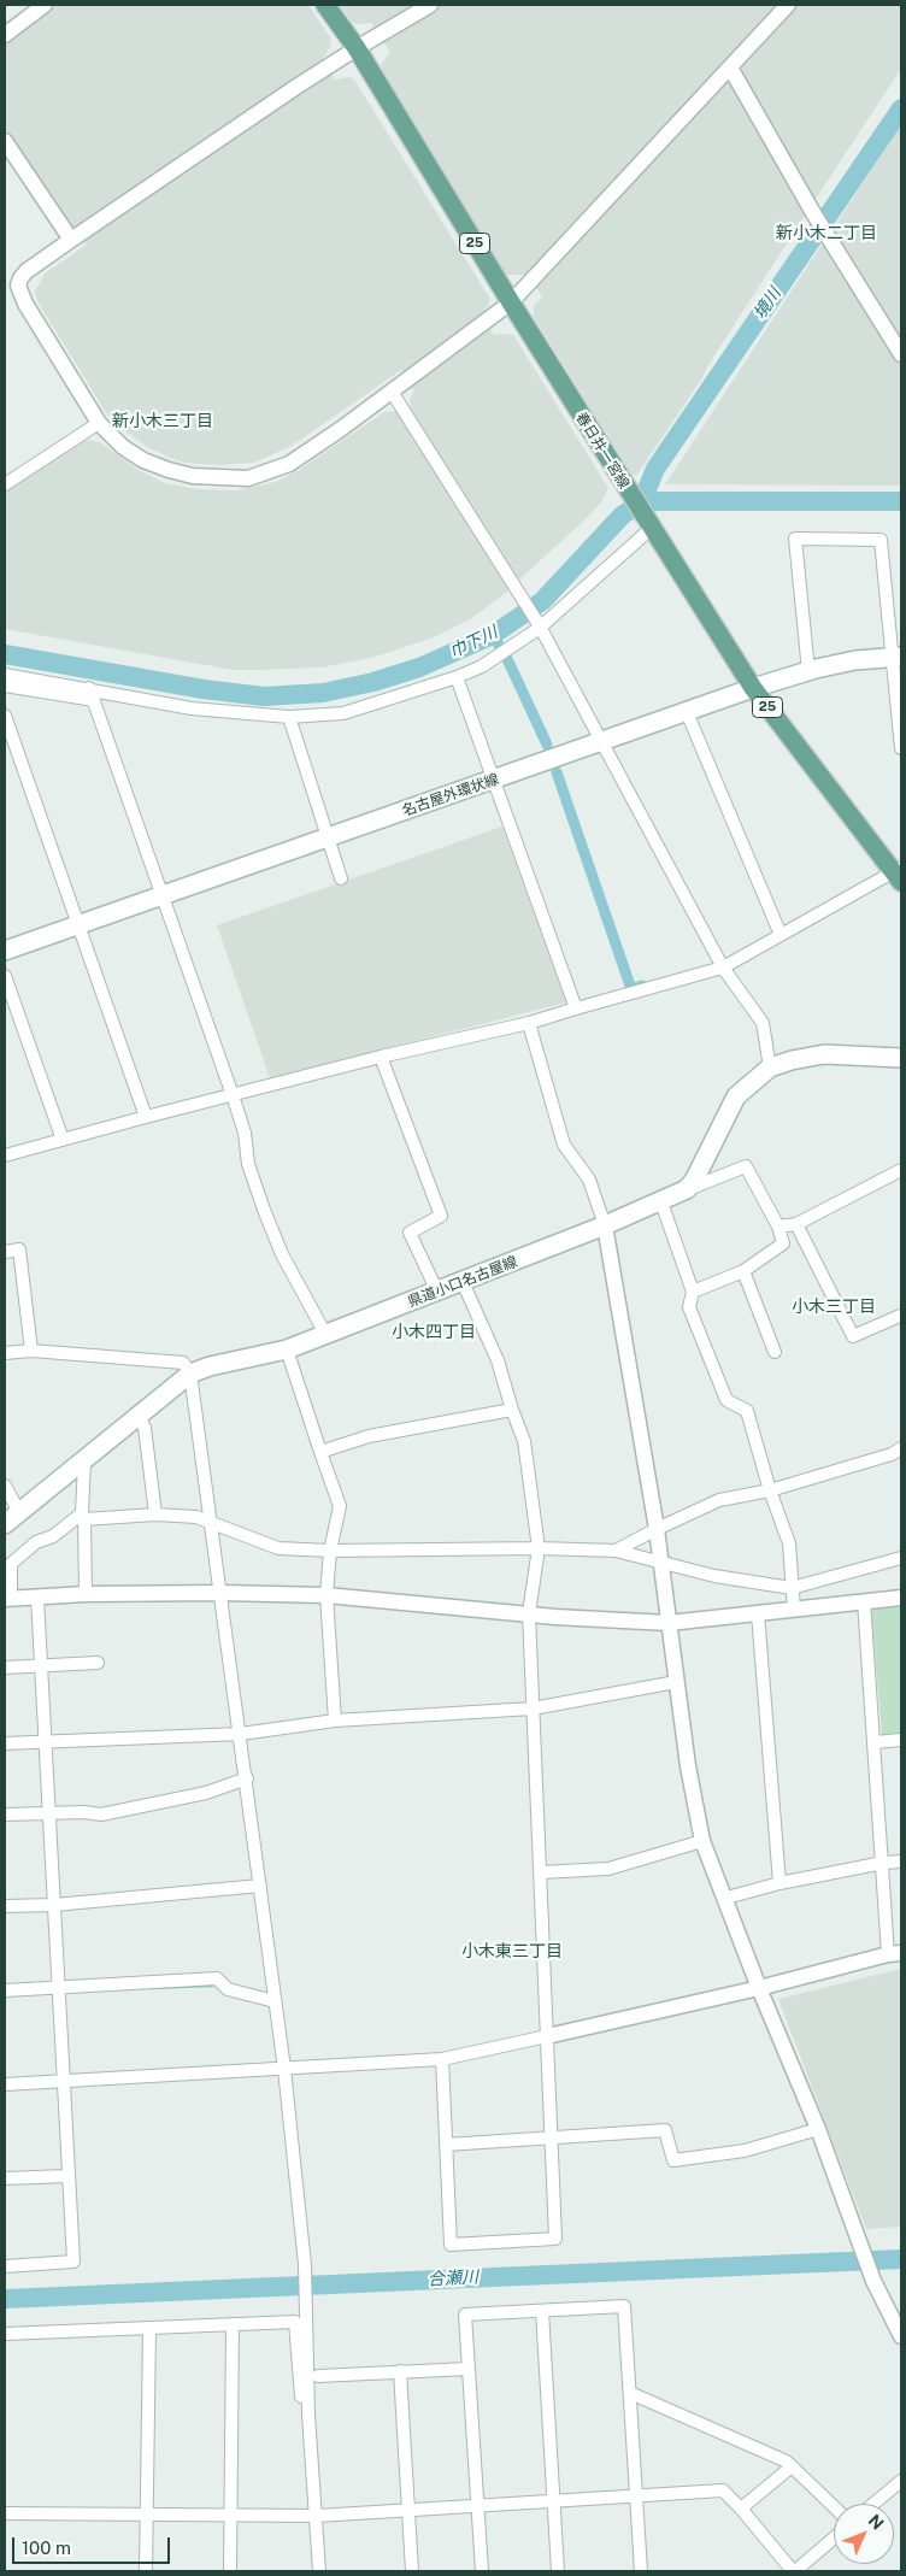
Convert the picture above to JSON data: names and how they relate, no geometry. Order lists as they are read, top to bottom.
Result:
{
  "streets": {
    "main road": [
      "25",
      "春日井一宮線",
      "名古屋外環状線",
      "県道小口名古屋線"
    ]
  },
  "crossings": [
    ["春日井一宮線", "名古屋外環状線"]
  ],
  "districts": [
    "新小木二丁目",
    "新小木三丁目",
    "小木三丁目",
    "小木四丁目",
    "小木東三丁目"
  ],
  "water": ["境川", "巾下川", "合瀬川"],
  "scale_bar": "100 m",
  "north": "top right"
}
